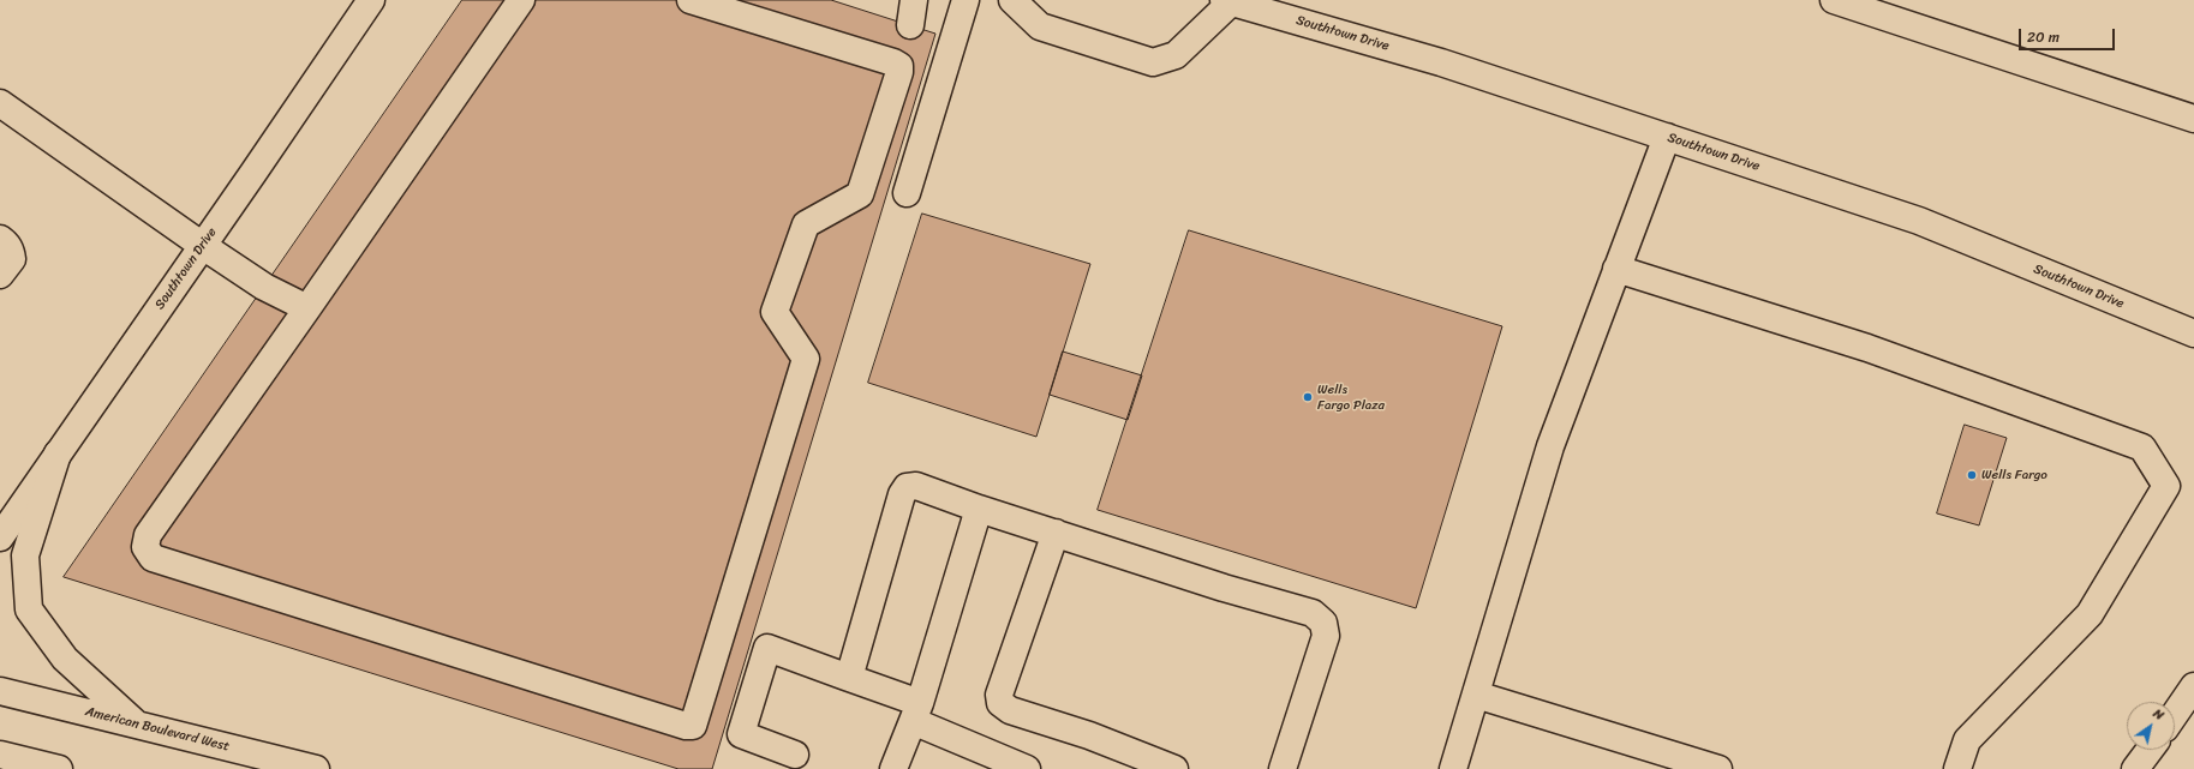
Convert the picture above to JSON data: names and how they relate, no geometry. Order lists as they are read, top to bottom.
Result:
{
  "streets": {
    "main road": ["Southtown Drive", "American Boulevard West"]
  },
  "places": ["Wells Fargo Plaza", "Wells Fargo"],
  "scale_bar": "20 m",
  "north": "top right"
}
